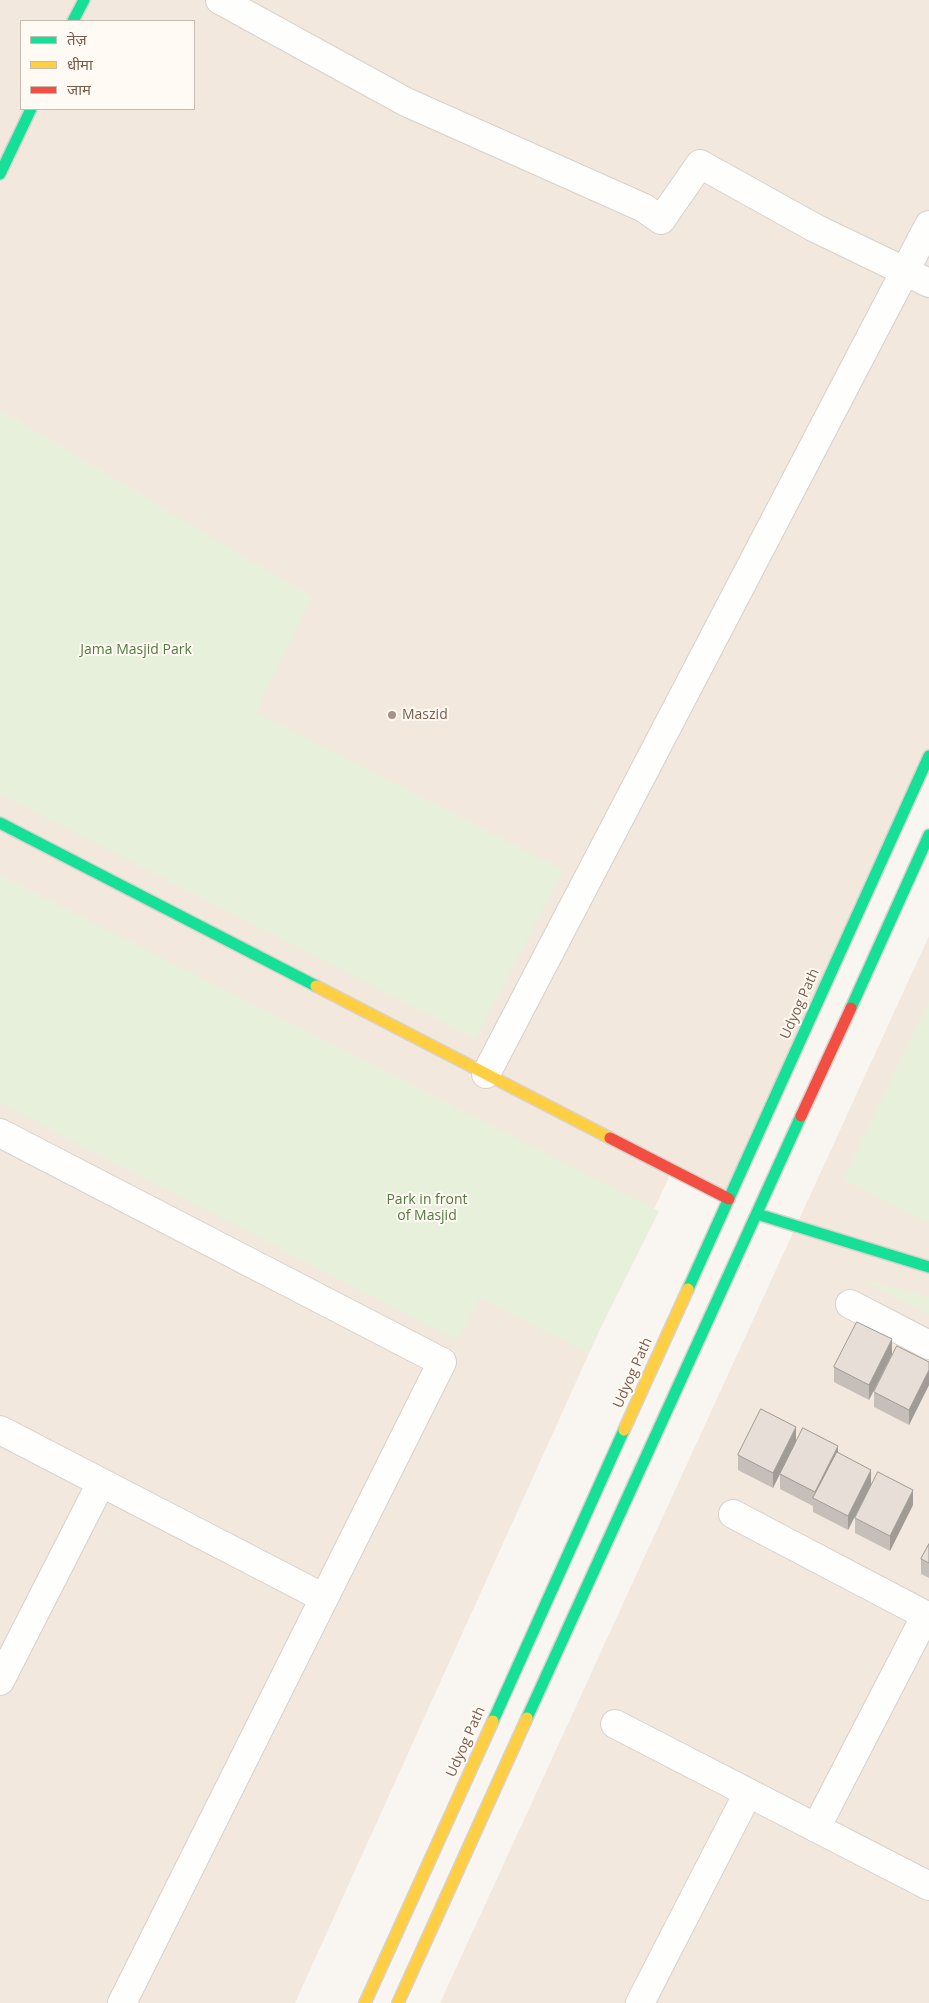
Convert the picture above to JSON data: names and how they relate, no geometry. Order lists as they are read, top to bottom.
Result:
{
  "streets": {
    "main road": ["Udyog Path"]
  },
  "parks": ["Jama Masjid Park", "Park in front of Masjid"],
  "places": ["Maszid"],
  "legend": ["तेज़", "धीमा", "जाम"]
}
